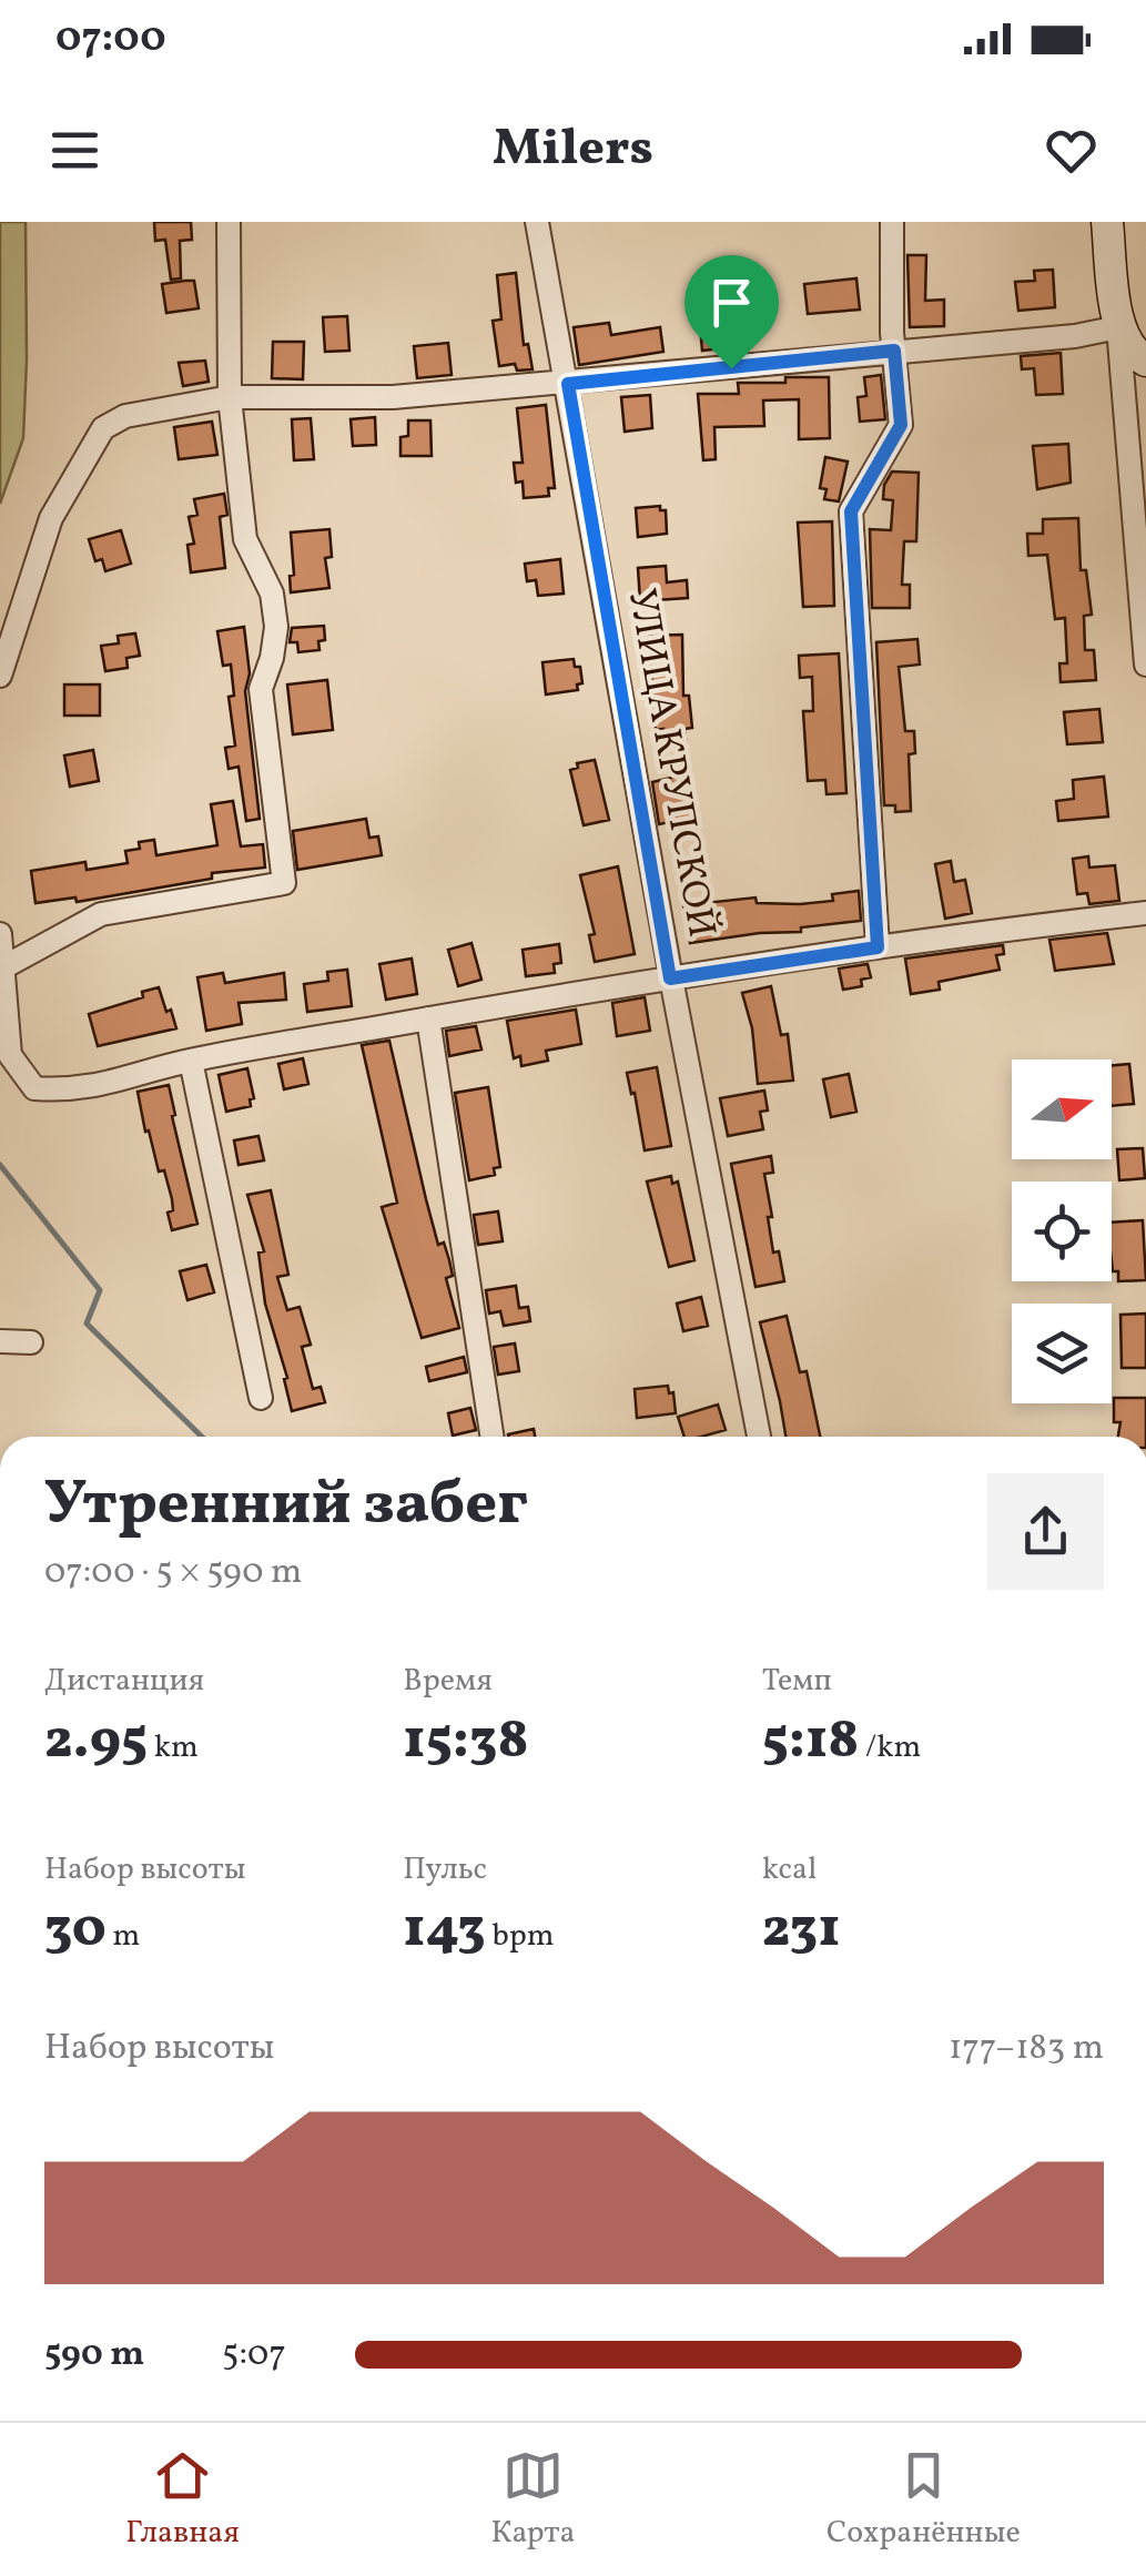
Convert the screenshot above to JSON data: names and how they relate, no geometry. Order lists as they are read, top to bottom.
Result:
{
  "streets": {
    "street": ["УЛИЦА КРУПСКОЙ"]
  },
  "north": "right",
  "page": {
    "status": "07:00",
    "header": "Milers",
    "heading": ["Утренний забег", "07:00 · 5 × 590 m"],
    "stats": [
      ["Дистанция", "2.95 km"],
      ["Время", "15:38"],
      ["Темп", "5:18 /km"],
      ["Набор высоты", "30 m"],
      ["Пульс", "143 bpm"],
      ["kcal", "231"]
    ],
    "chart": ["Набор высоты", "177–183 m"],
    "list": [
      {
        "name": "590 m",
        "note": "5:07"
      }
    ],
    "tabs": ["Главная", "Карта", "Сохранённые"]
  }
}
